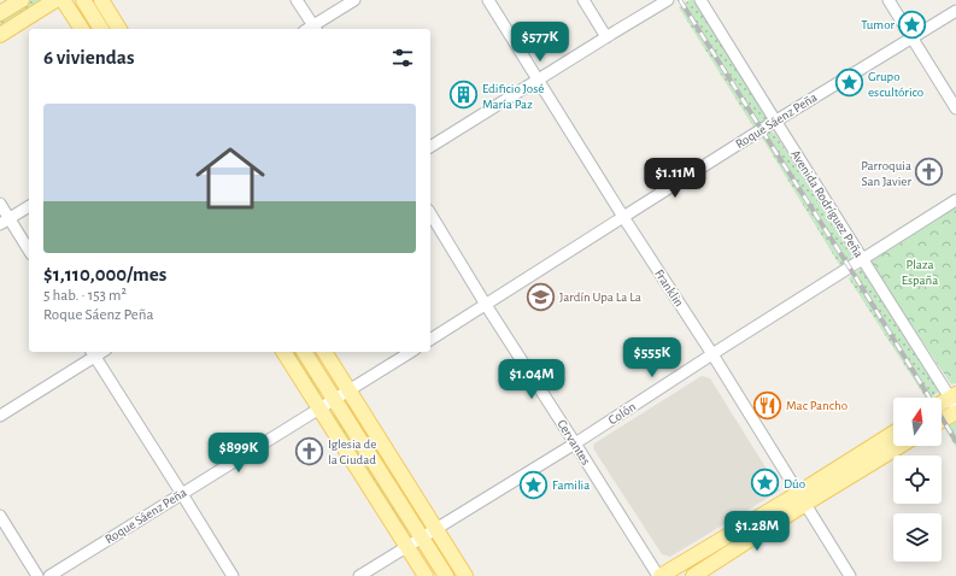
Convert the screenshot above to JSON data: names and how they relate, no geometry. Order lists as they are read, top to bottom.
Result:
{
  "streets": {
    "street": [
      "Roque Sáenz Peña",
      "Avenida Rodríguez Peña",
      "Franklin",
      "Colón",
      "Cervantes"
    ]
  },
  "crossings": [
    ["Roque Sáenz Peña", "Avenida Rodríguez Peña"],
    ["Roque Sáenz Peña", "Franklin"],
    ["Roque Sáenz Peña", "Cervantes"],
    ["Avenida Rodríguez Peña", "Colón"],
    ["Franklin", "Colón"],
    ["Colón", "Cervantes"]
  ],
  "parks": ["Plaza España"],
  "places": {
    "place": [
      "Tumor",
      "Grupo escultórico",
      "Dúo",
      "Familia"
    ],
    "building": ["Edificio José María Paz"],
    "church": ["Parroquia San Javier", "Iglesia de la Ciudad"],
    "school or university": ["Jardín Upa La La"],
    "restaurant": ["Mac Pancho"]
  },
  "north": "top",
  "page": {
    "price": [
      "$577K",
      "$1.11M",
      "$555K",
      "$1.04M",
      "$899K",
      "$1.28M"
    ],
    "heading": "6 viviendas",
    "list": [
      {
        "name": "$1,110,000/mes",
        "note": "5 hab. · 153 m² · Roque Sáenz Peña"
      }
    ]
  }
}
